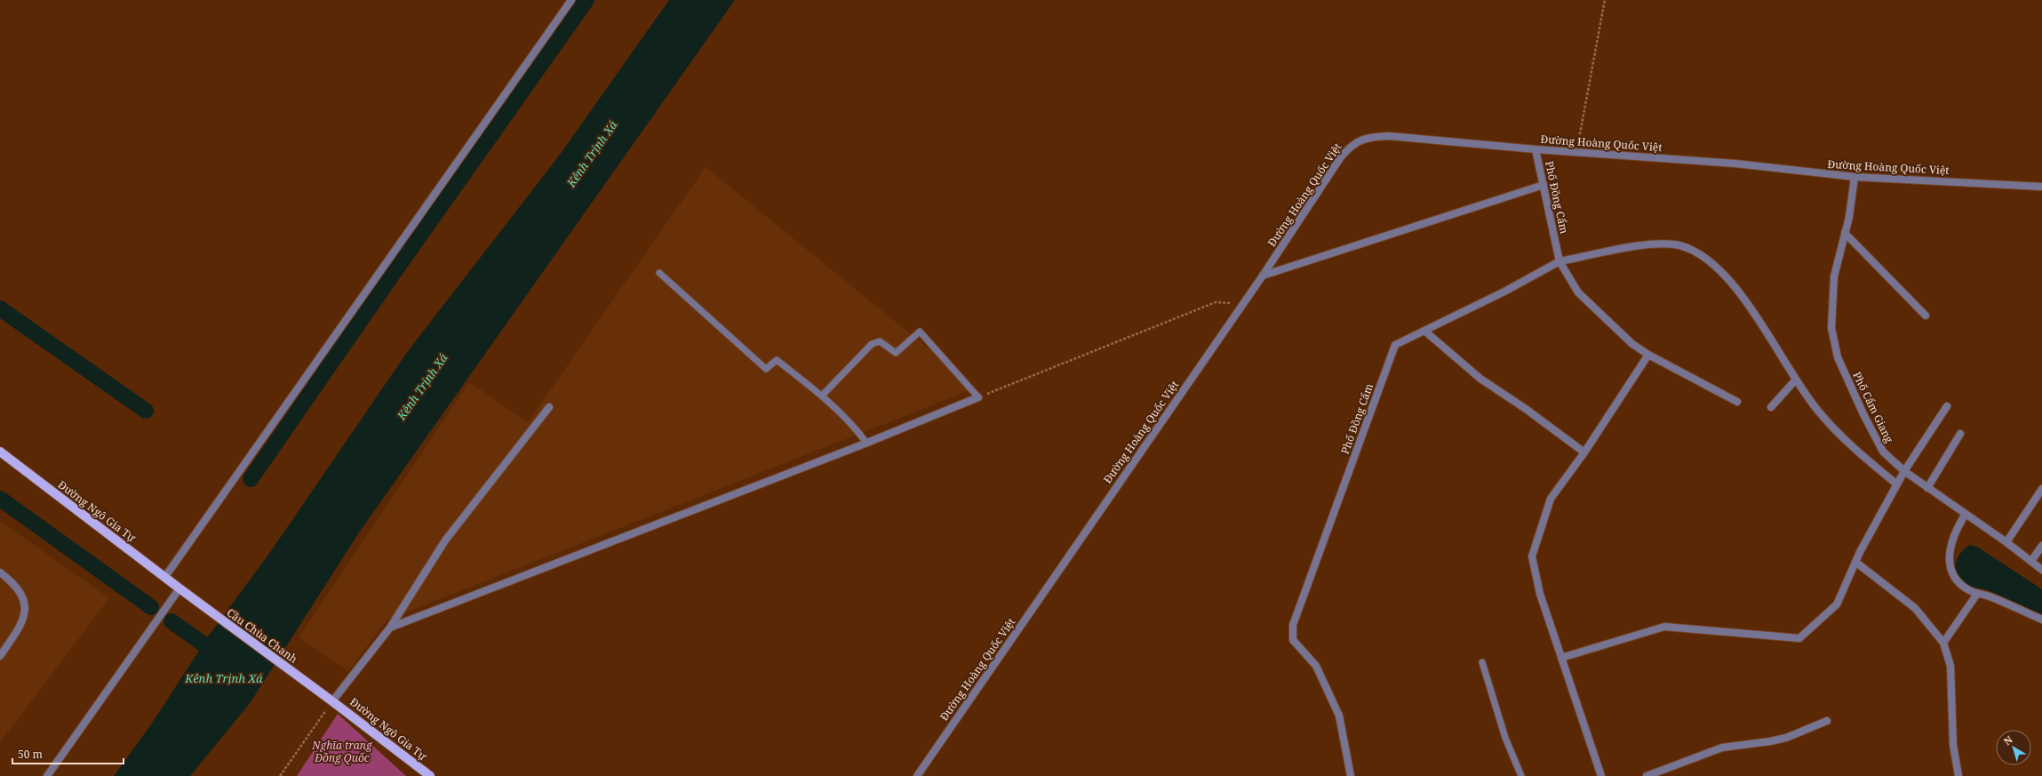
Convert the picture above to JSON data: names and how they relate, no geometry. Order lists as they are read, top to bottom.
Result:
{
  "streets": {
    "main road": ["Đường Ngô Gia Tự", "Cầu Chùa Chanh"],
    "street": ["Đường Hoàng Quốc Việt", "Phố Đồng Cẩm", "Phố Cẩm Giang"]
  },
  "crossings": [
    ["Đường Hoàng Quốc Việt", "Phố Đồng Cẩm"],
    ["Đường Hoàng Quốc Việt", "Phố Cẩm Giang"],
    ["Đường Ngô Gia Tự", "Cầu Chùa Chanh"]
  ],
  "water": ["Kênh Trịnh Xá"],
  "parks": ["Nghĩa trang Đồng Quốc"],
  "scale_bar": "50 m",
  "north": "top left"
}
